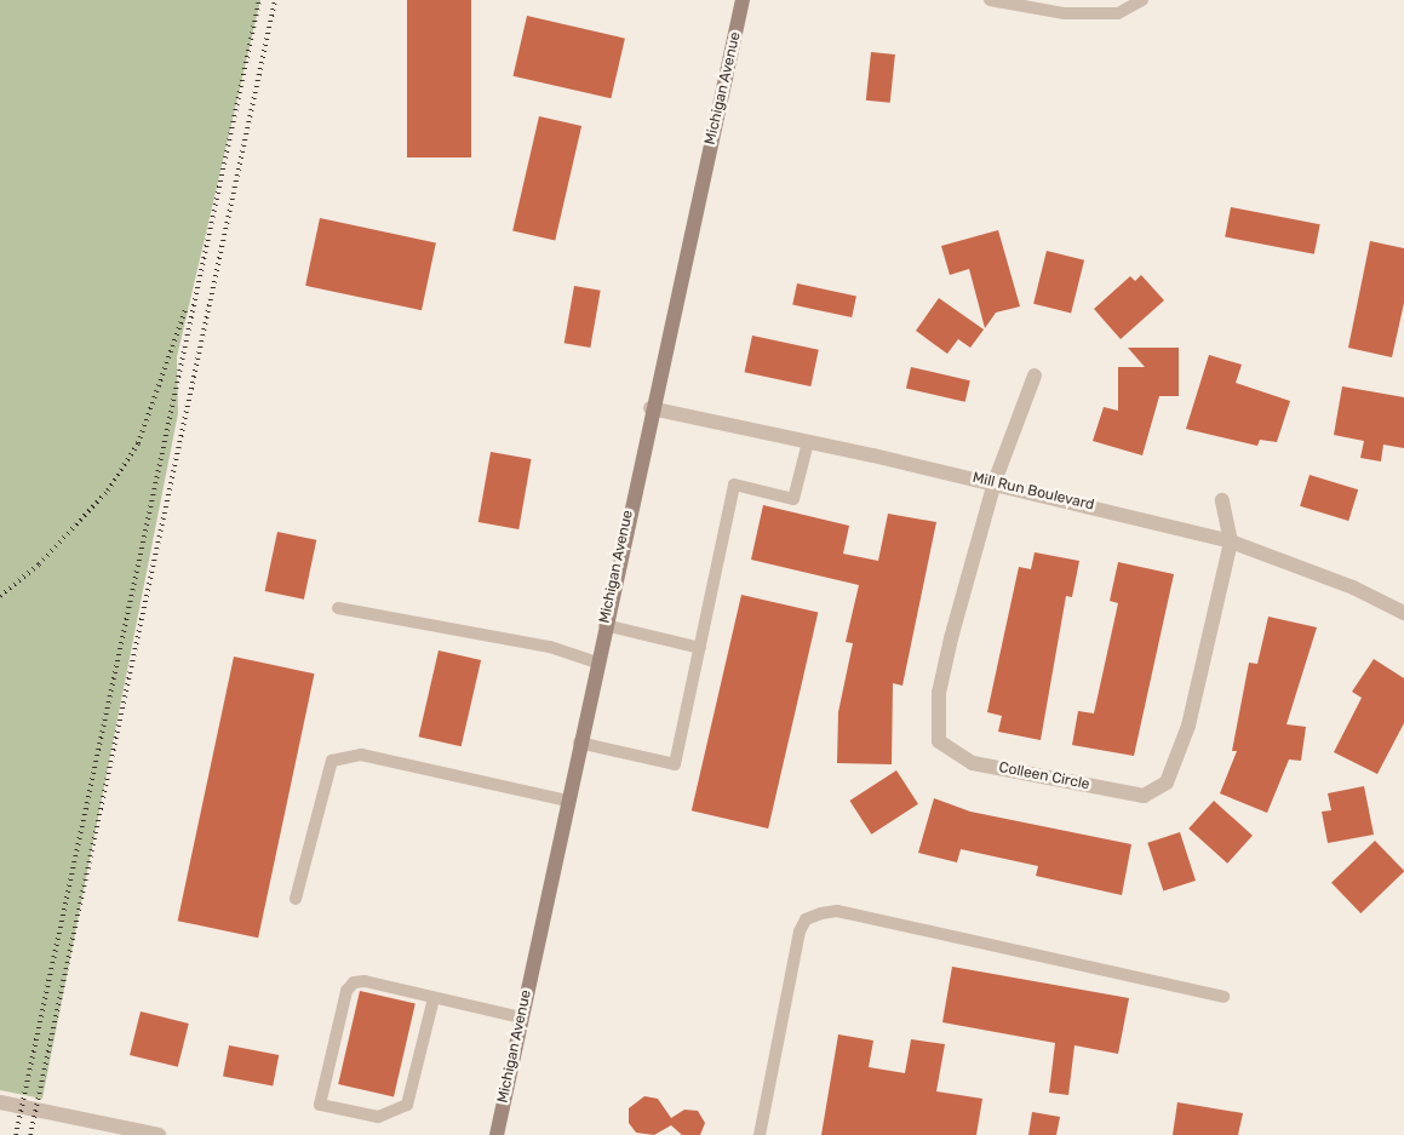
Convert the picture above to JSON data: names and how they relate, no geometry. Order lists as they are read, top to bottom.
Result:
{
  "streets": {
    "main road": ["Michigan Avenue"],
    "street": ["Mill Run Boulevard", "Colleen Circle"]
  },
  "crossings": [
    ["Michigan Avenue", "Mill Run Boulevard"],
    ["Mill Run Boulevard", "Colleen Circle"]
  ]
}
